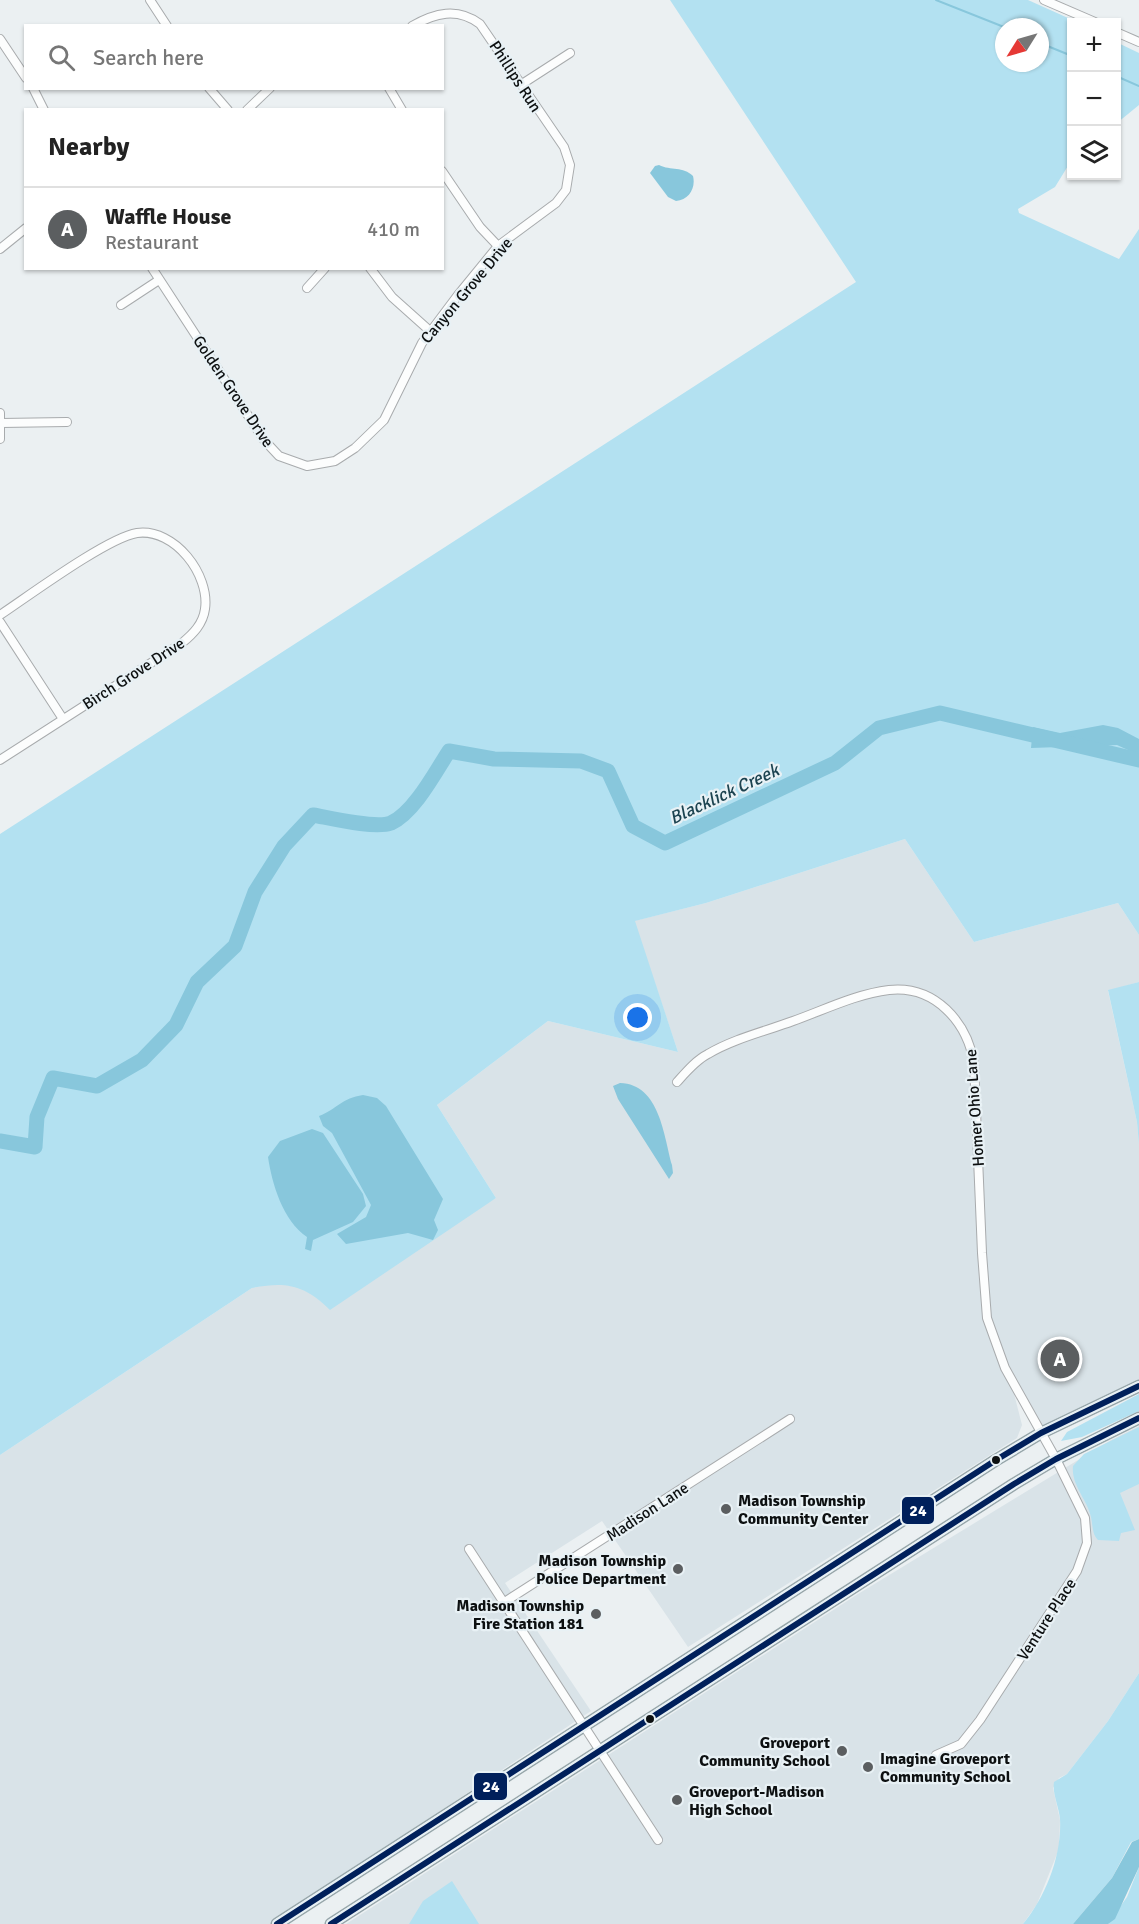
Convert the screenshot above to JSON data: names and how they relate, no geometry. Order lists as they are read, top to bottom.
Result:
{
  "streets": {
    "street": [
      "Phillips Run",
      "Canyon Grove Drive",
      "Golden Grove Drive",
      "Birch Grove Drive",
      "Homer Ohio Lane",
      "Madison Lane",
      "Venture Place"
    ]
  },
  "crossings": [
    ["Phillips Run", "Canyon Grove Drive"],
    ["Canyon Grove Drive", "Golden Grove Drive"],
    ["Homer Ohio Lane", "Venture Place"]
  ],
  "water": ["Blacklick Creek"],
  "places": [
    "Madison Township Community Center",
    "Madison Township Police Department",
    "Madison Township Fire Station 181",
    "Groveport Community School",
    "Imagine Groveport Community School",
    "Groveport-Madison High School"
  ],
  "lines": ["transit line 24"],
  "north": "bottom left",
  "page": {
    "map_buttons": ["+", "−"],
    "search": "Search here",
    "heading": "Nearby",
    "list": [
      {
        "mark": "A",
        "name": "Waffle House",
        "note": "Restaurant",
        "value": "410 m"
      }
    ],
    "pins": "A"
  }
}
